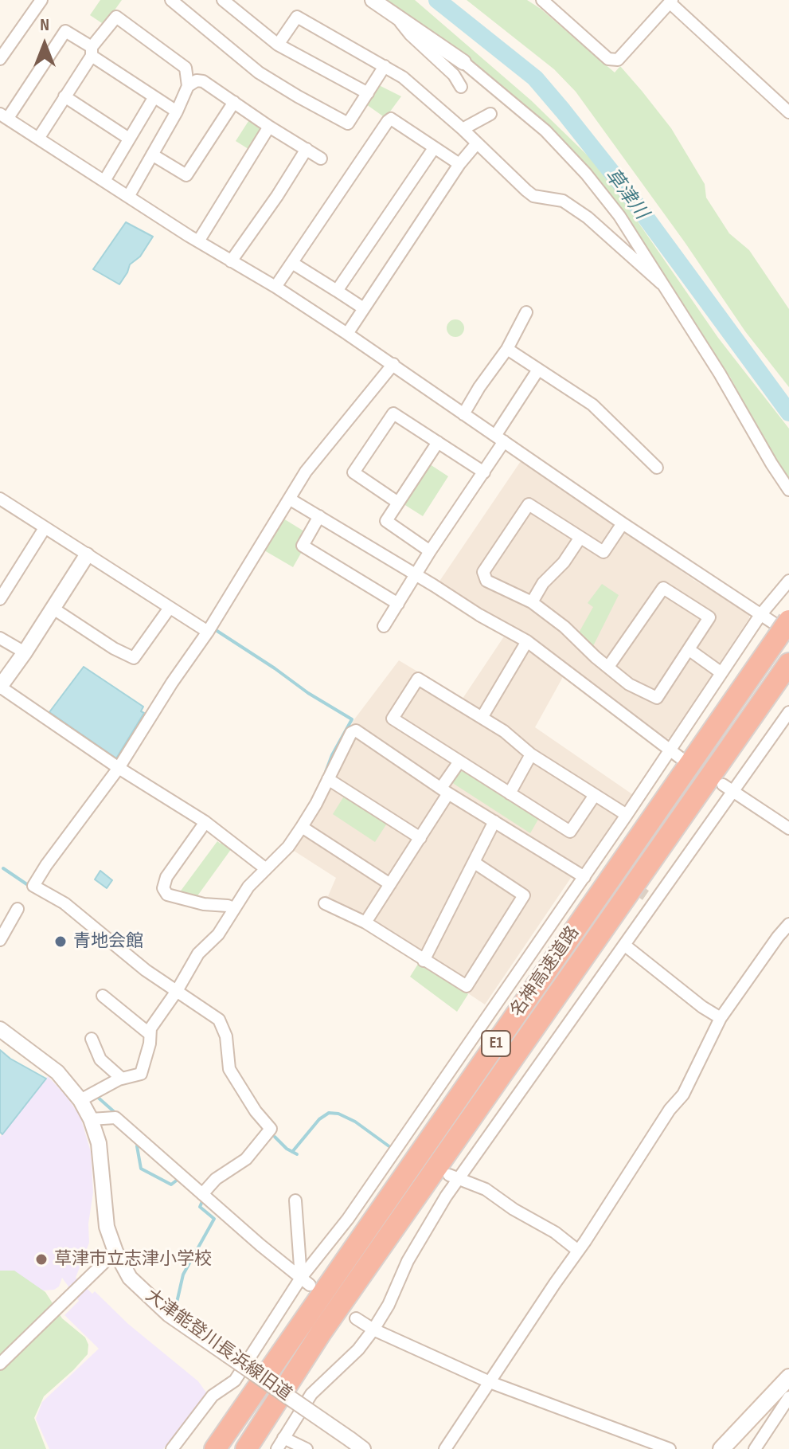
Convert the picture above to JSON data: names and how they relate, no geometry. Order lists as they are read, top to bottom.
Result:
{
  "streets": {
    "highway": ["名神高速道路", "E1"],
    "street": ["大津能登川長浜線旧道"]
  },
  "water": ["草津川"],
  "places": ["青地会館", "草津市立志津小学校"],
  "north": "top"
}
